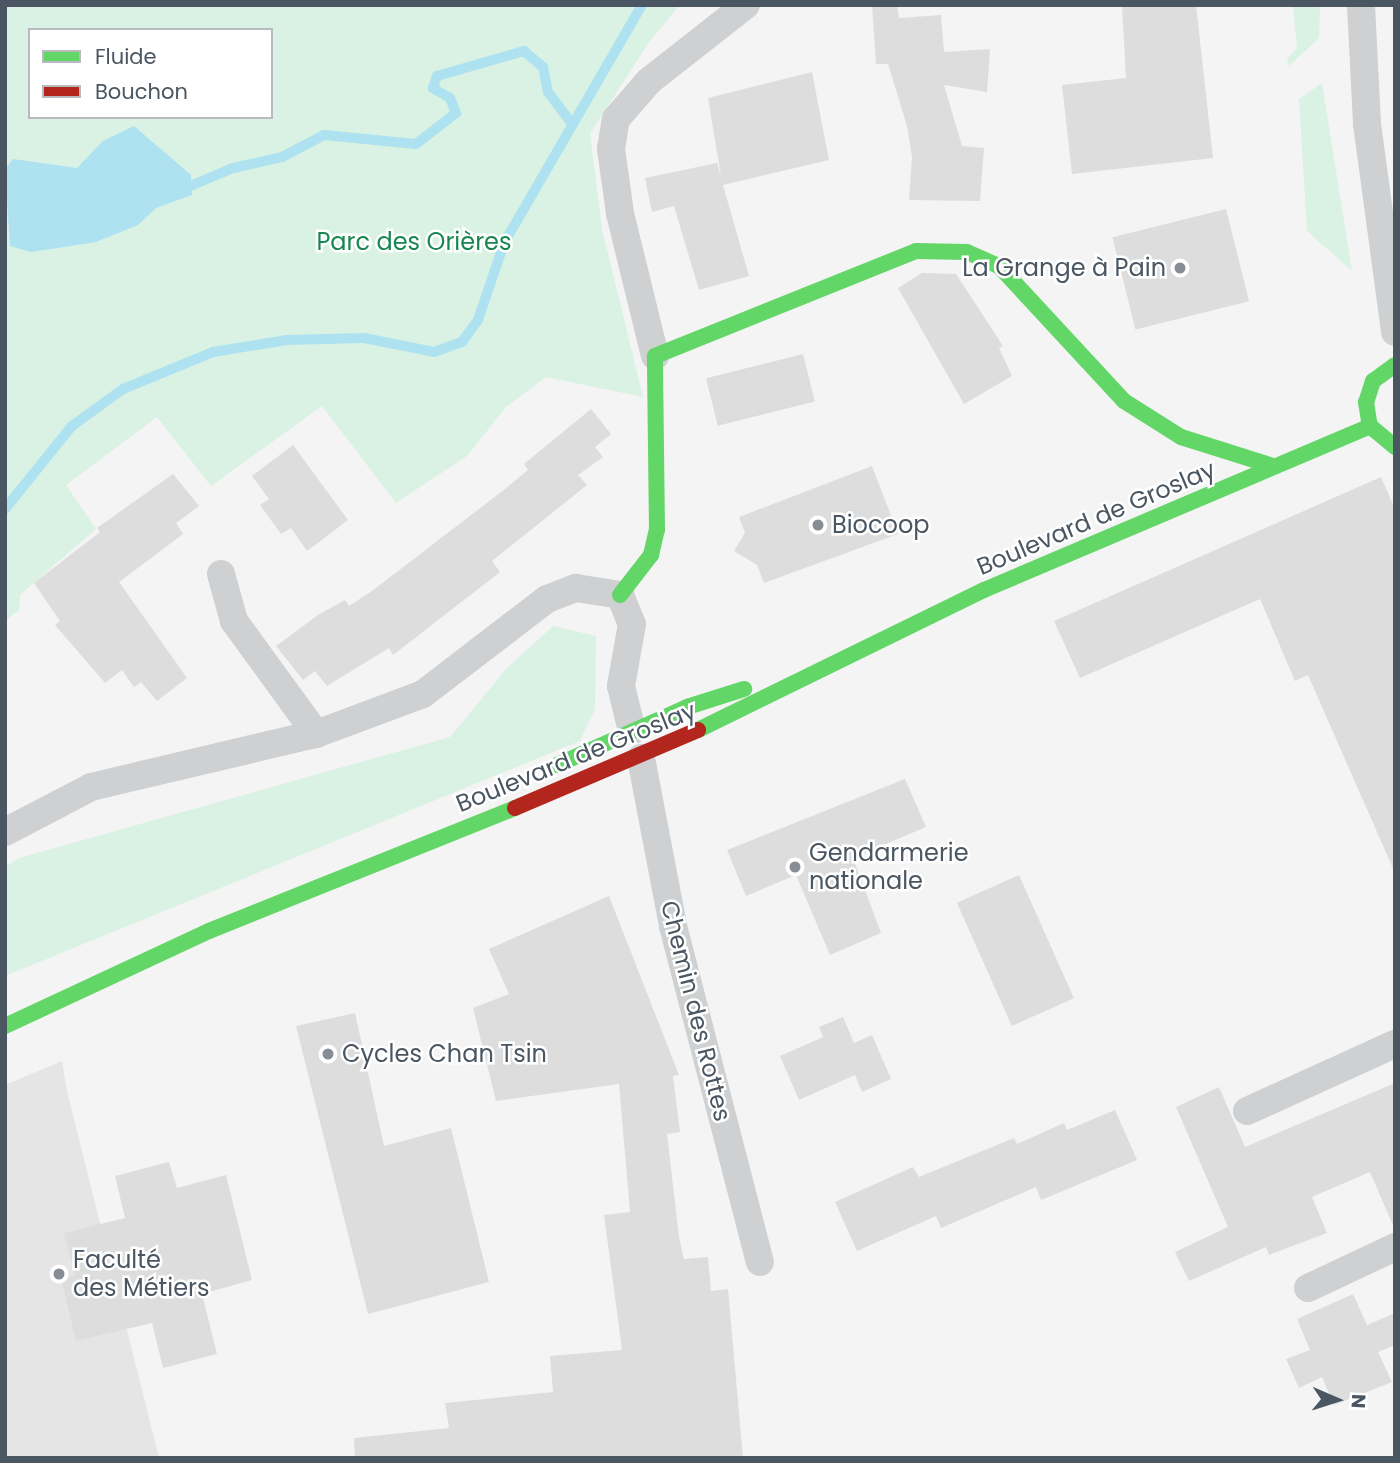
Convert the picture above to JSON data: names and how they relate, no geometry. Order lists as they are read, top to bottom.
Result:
{
  "streets": {
    "main road": ["Boulevard de Groslay"],
    "street": ["Chemin des Rottes"]
  },
  "crossings": [
    ["Boulevard de Groslay", "Chemin des Rottes"]
  ],
  "parks": ["Parc des Orières"],
  "places": [
    "La Grange à Pain",
    "Biocoop",
    "Gendarmerie nationale",
    "Cycles Chan Tsin",
    "Faculté des Métiers"
  ],
  "legend": ["Fluide", "Bouchon"],
  "north": "right"
}
